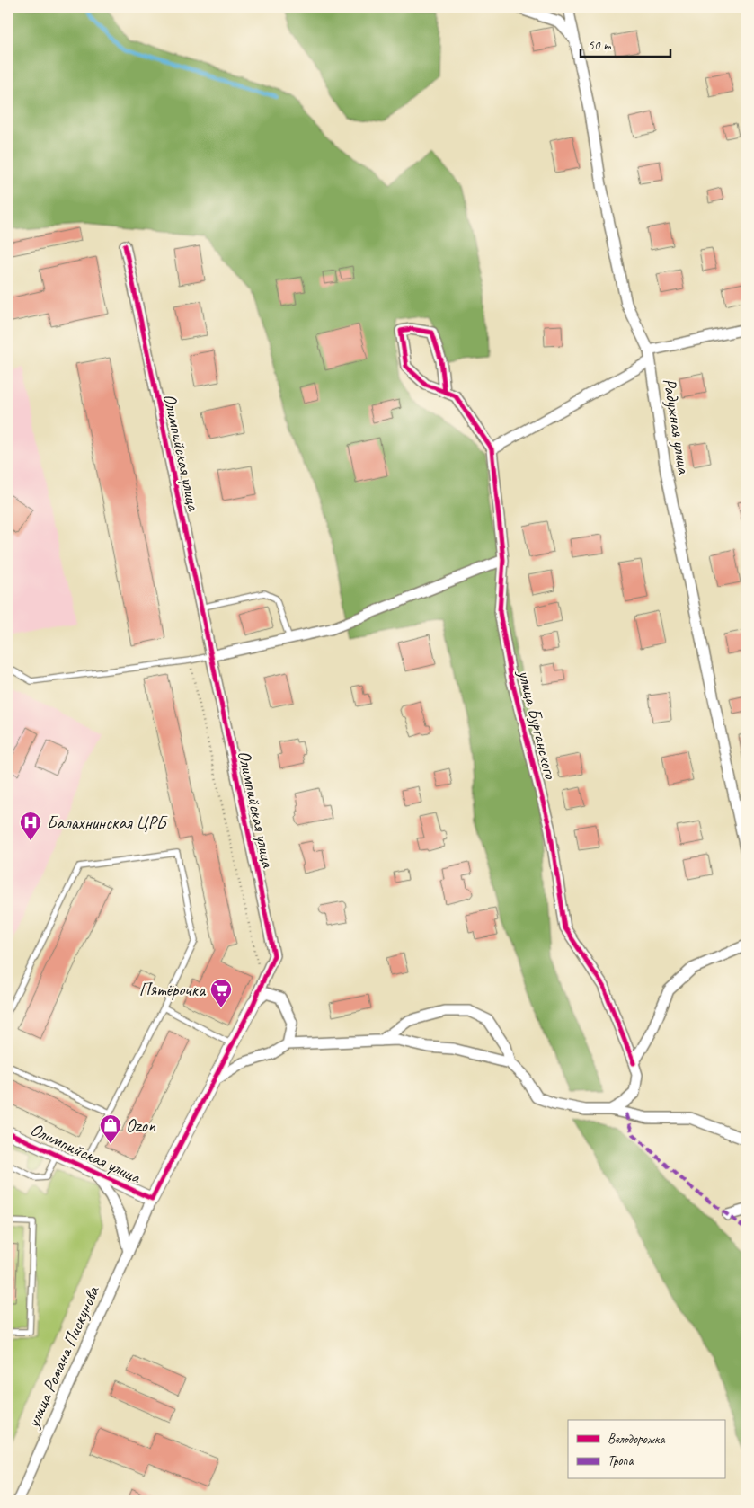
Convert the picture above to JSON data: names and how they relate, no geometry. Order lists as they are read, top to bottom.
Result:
{
  "streets": {
    "street": [
      "Радужная улица",
      "Олимпийская улица",
      "улица Бурганского",
      "улица Романа Пискунова"
    ]
  },
  "crossings": [
    ["Олимпийская улица", "улица Романа Пискунова"]
  ],
  "places": {
    "hospital": ["Балахнинская ЦРБ"],
    "supermarket": ["Пятёрочка"],
    "shop": ["Ozon"]
  },
  "legend": ["Велодорожка", "Тропа"],
  "scale_bar": "50 m"
}
